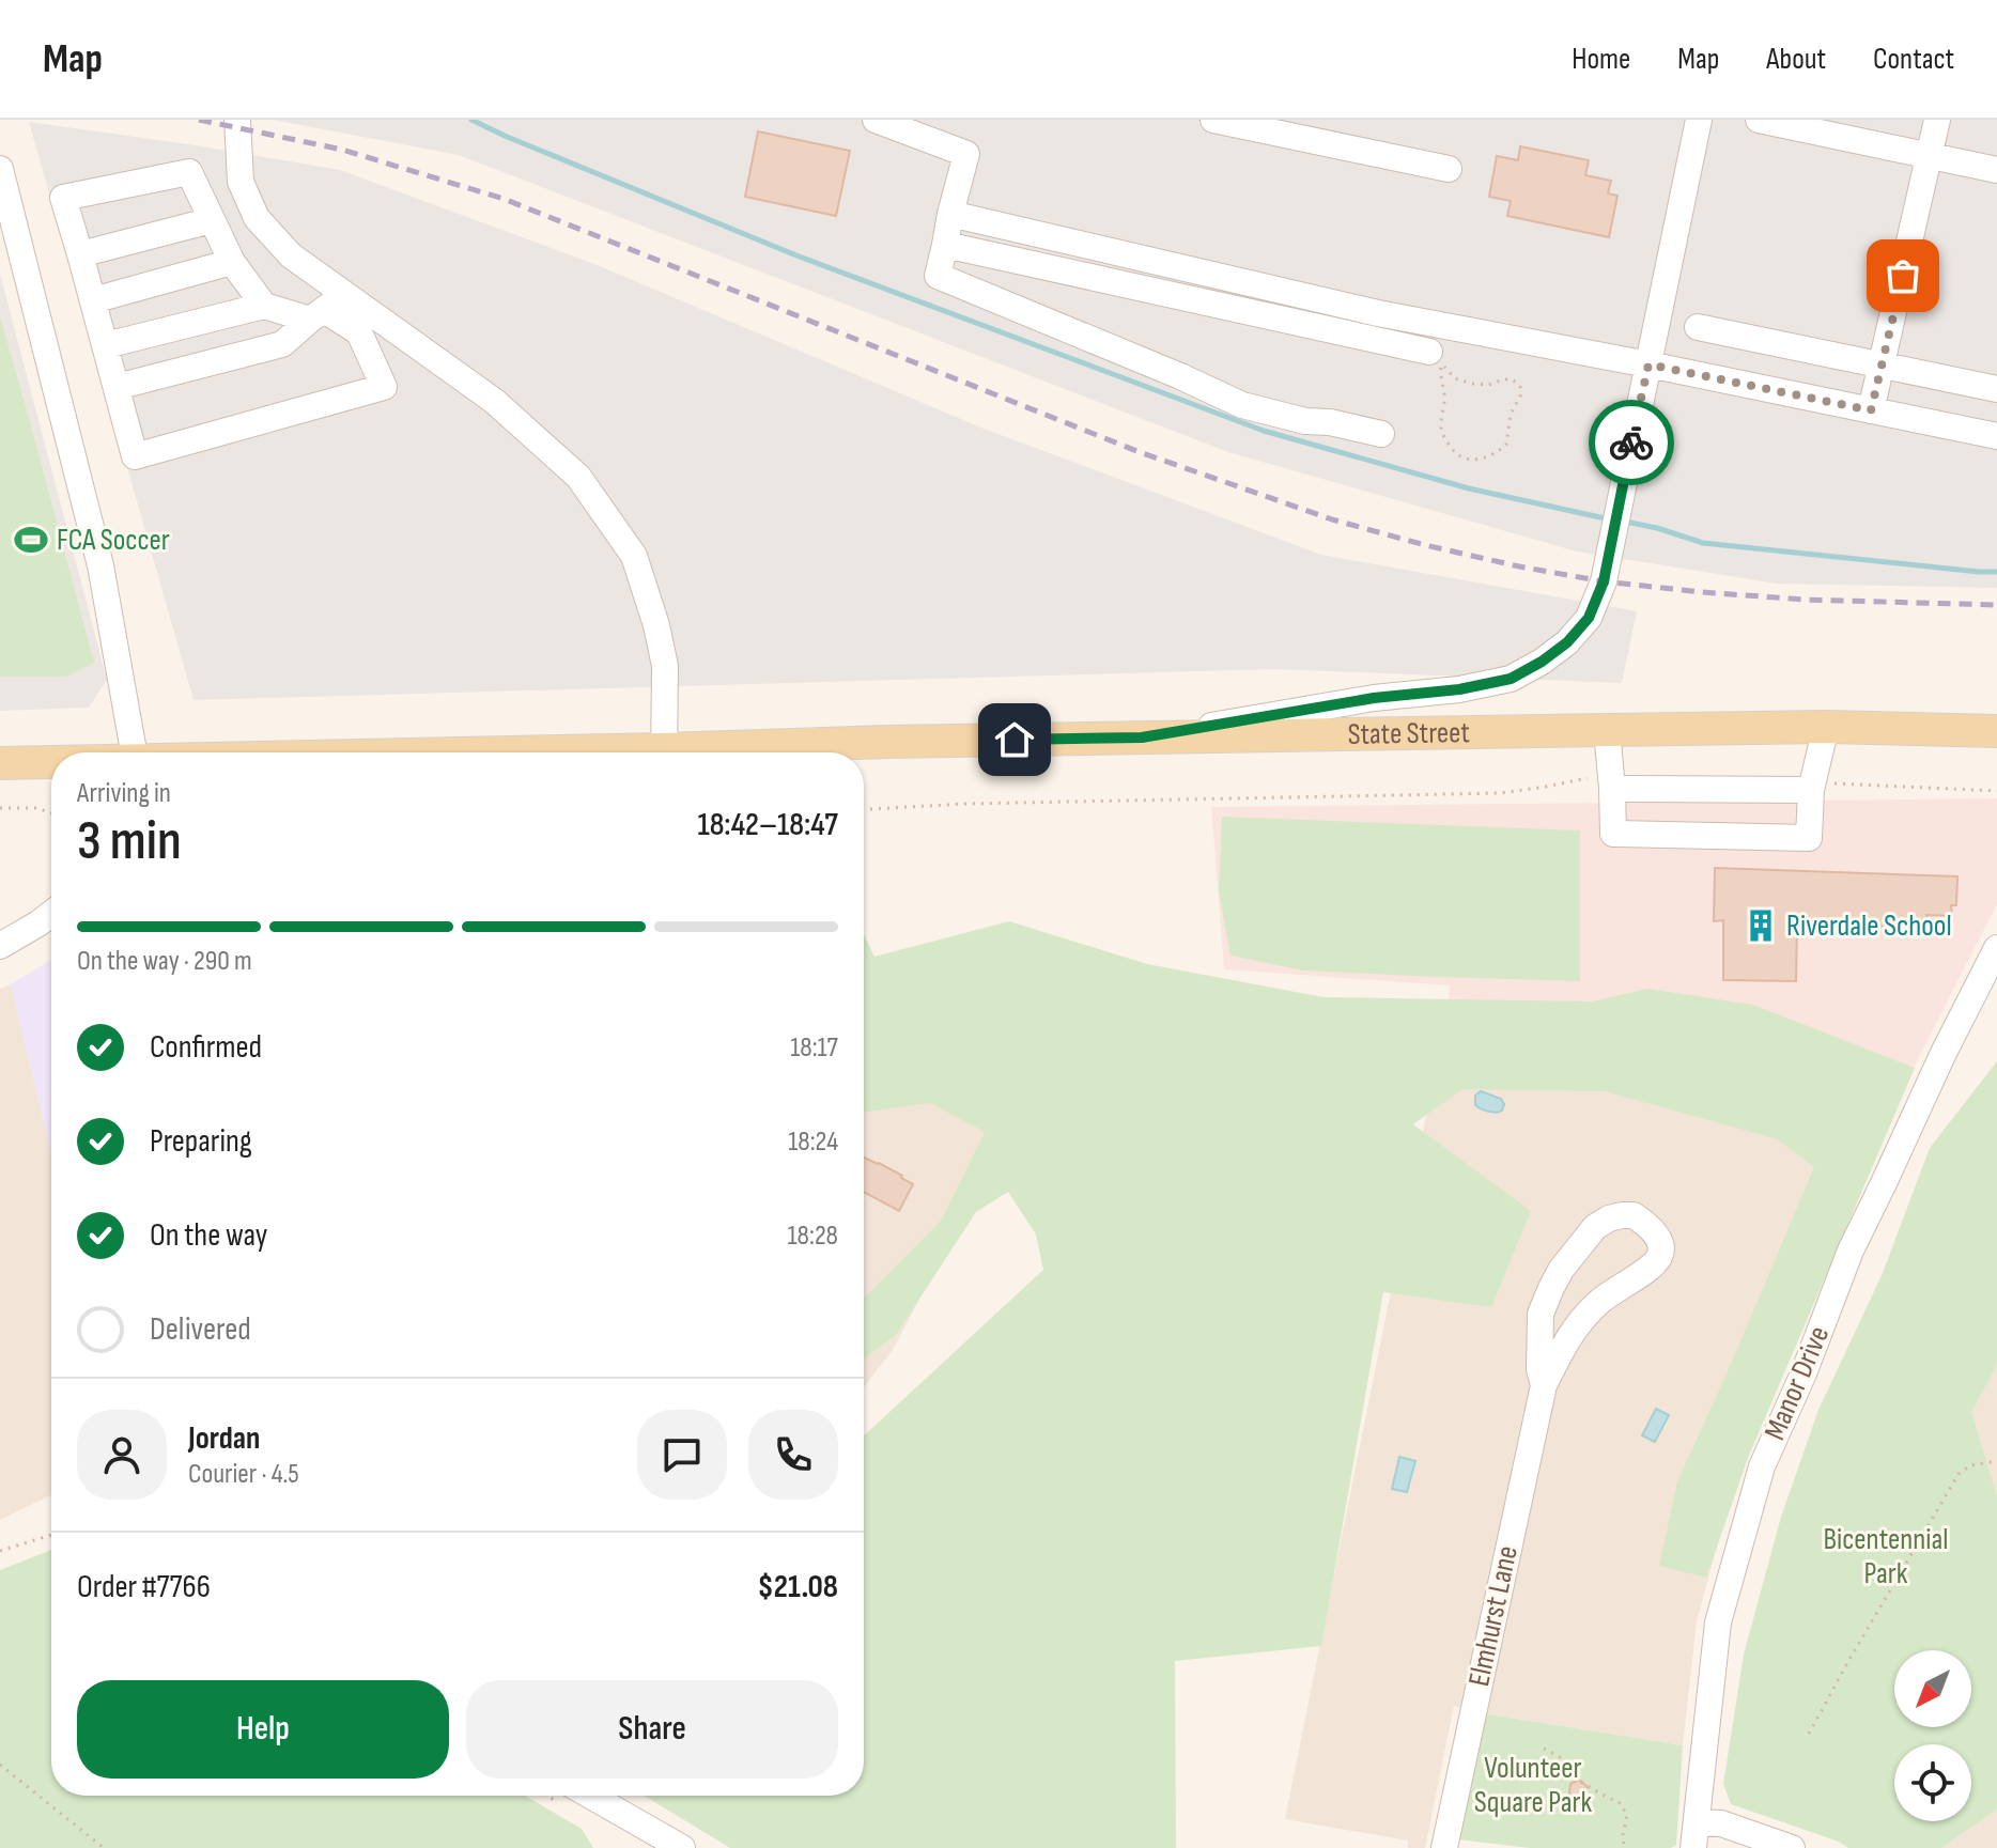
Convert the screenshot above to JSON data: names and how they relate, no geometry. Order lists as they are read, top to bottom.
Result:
{
  "streets": {
    "main road": ["State Street"],
    "street": ["Manor Drive", "Elmhurst Lane"]
  },
  "parks": ["Bicentennial Park", "Volunteer Square Park"],
  "places": {
    "sports": ["FCA Soccer"],
    "building": ["Riverdale School"]
  },
  "north": "bottom left",
  "page": {
    "header": "Map",
    "nav": [
      "Home",
      "Map",
      "About",
      "Contact"
    ],
    "heading": ["3 min", "Arriving in", "18:42–18:47"],
    "panel": [
      "Jordan",
      "Courier · 4.5",
      "Order #7766",
      "$21.08"
    ],
    "bar": "On the way · 290 m",
    "list": [
      ["Confirmed", "18:17"],
      ["Preparing", "18:24"],
      ["On the way", "18:28"],
      "Delivered"
    ],
    "buttons": ["Help", "Share"]
  }
}
